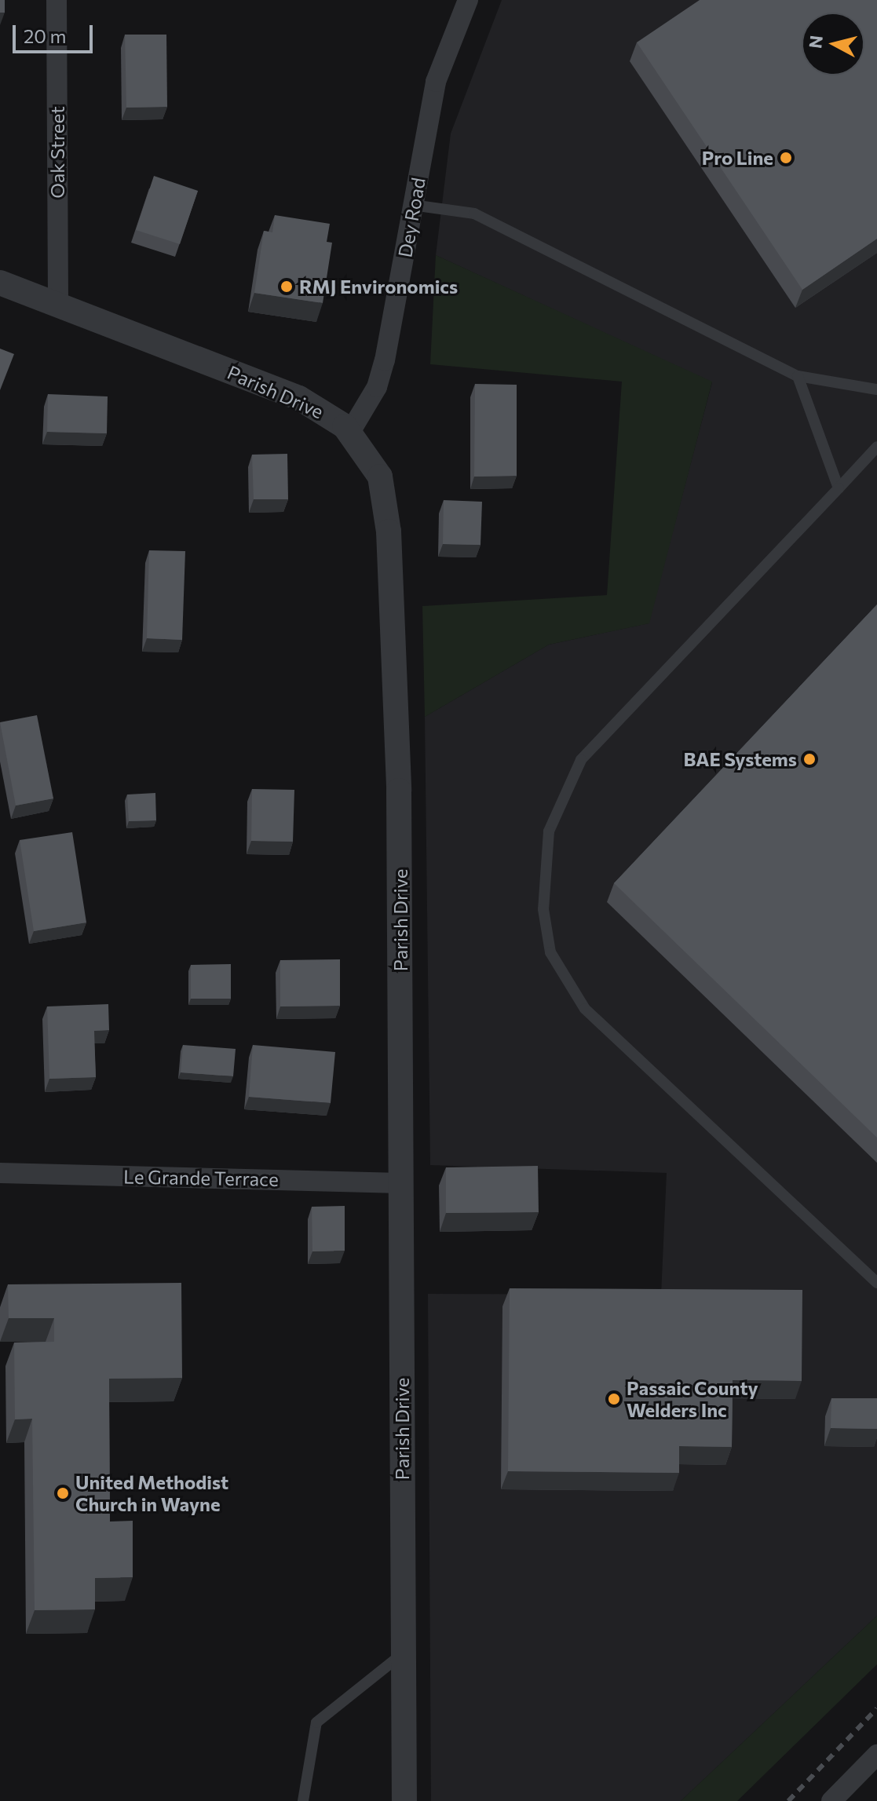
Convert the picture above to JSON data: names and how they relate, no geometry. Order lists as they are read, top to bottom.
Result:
{
  "streets": {
    "street": [
      "Oak Street",
      "Dey Road",
      "Parish Drive",
      "Le Grande Terrace"
    ]
  },
  "crossings": [
    ["Oak Street", "Parish Drive"],
    ["Dey Road", "Parish Drive"],
    ["Parish Drive", "Le Grande Terrace"]
  ],
  "places": [
    "Pro Line",
    "RMJ Environomics",
    "BAE Systems",
    "Passaic County Welders Inc",
    "United Methodist Church in Wayne"
  ],
  "scale_bar": "20 m",
  "north": "left"
}
